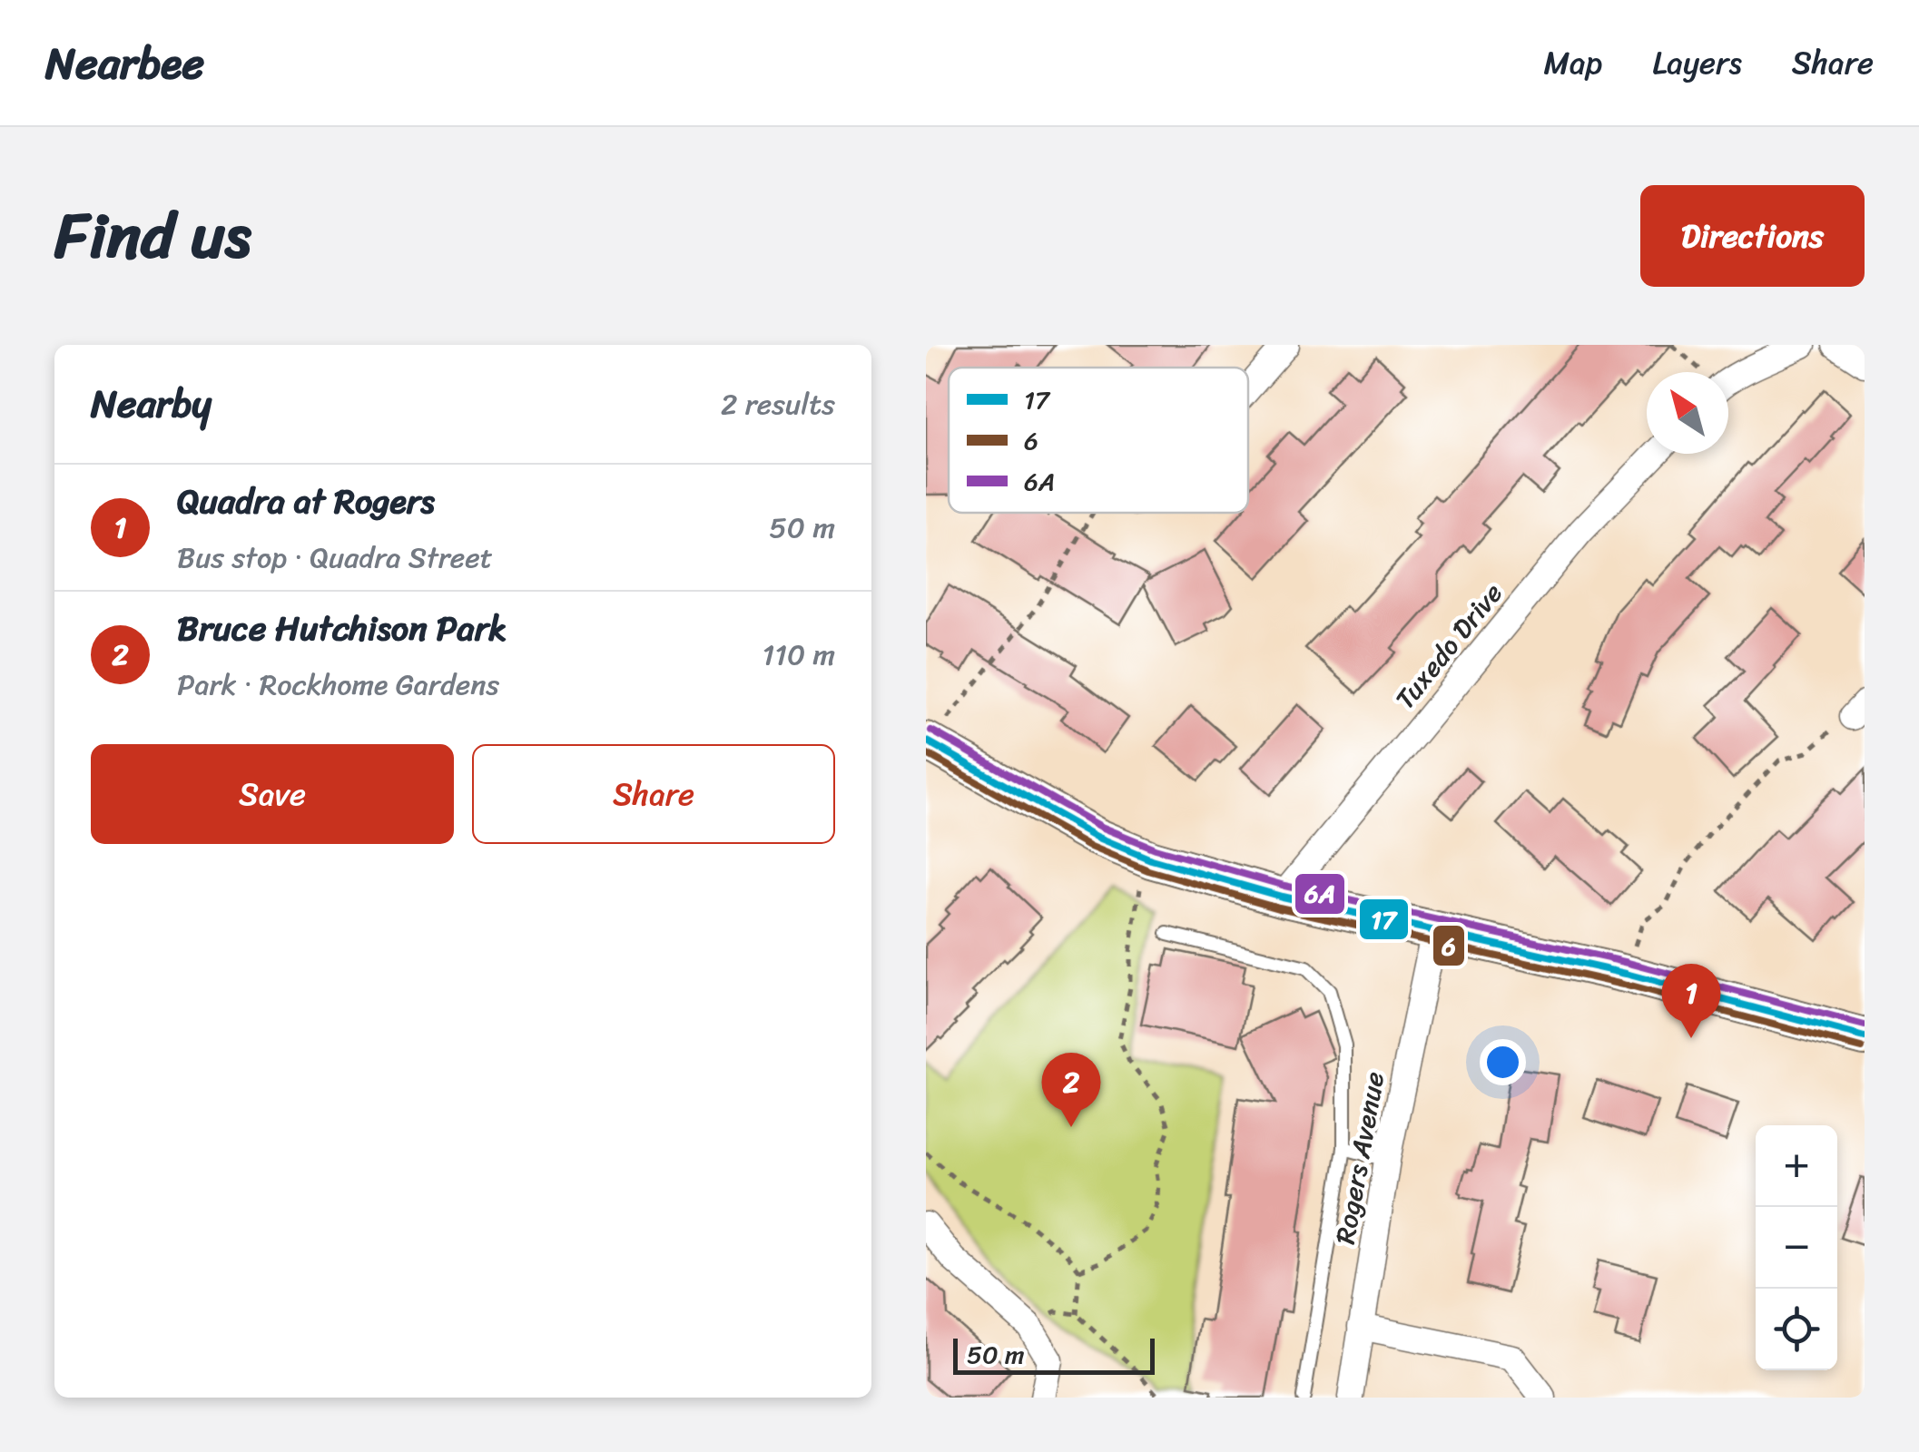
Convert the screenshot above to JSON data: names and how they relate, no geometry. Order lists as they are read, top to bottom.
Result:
{
  "streets": {
    "street": ["Tuxedo Drive", "Rogers Avenue"]
  },
  "lines": ["transit line 6A", "transit line 17", "transit line 6"],
  "legend": ["17", "6", "6A"],
  "scale_bar": "50 m",
  "north": "top left",
  "page": {
    "header": "Nearbee",
    "nav": ["Map", "Layers", "Share"],
    "title": "Find us",
    "buttons": [
      "Directions",
      ["Save", "Share"]
    ],
    "heading": ["Nearby", "2 results"],
    "list": [
      {
        "mark": "1",
        "name": "Quadra at Rogers",
        "note": "Bus stop · Quadra Street",
        "value": "50 m"
      },
      {
        "mark": "2",
        "name": "Bruce Hutchison Park",
        "note": "Park · Rockhome Gardens",
        "value": "110 m"
      }
    ],
    "pins": ["1", "2"],
    "map_buttons": ["+", "−"],
    "scale": "50 m"
  }
}
